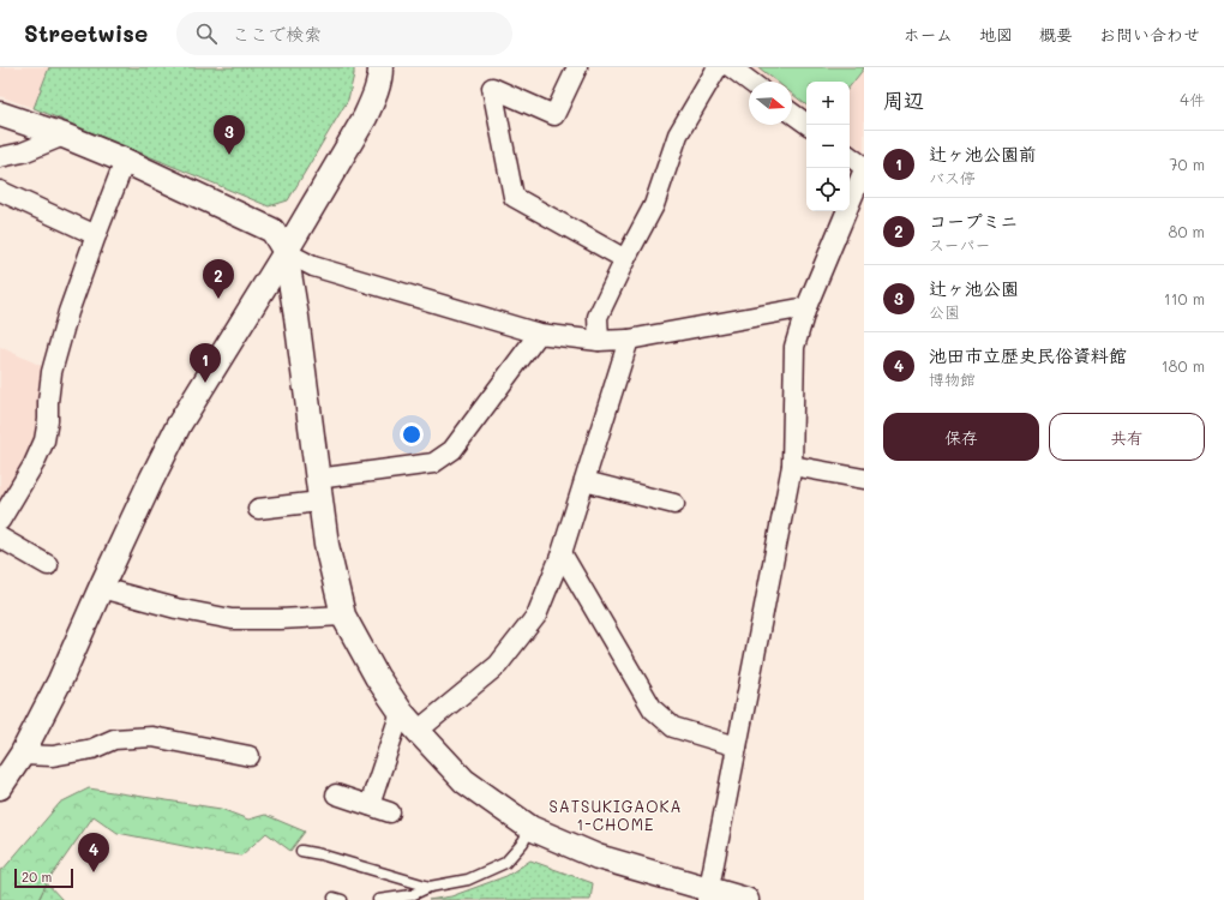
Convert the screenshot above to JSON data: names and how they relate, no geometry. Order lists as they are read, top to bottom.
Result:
{
  "districts": ["SATSUKIGAOKA 1-CHOME"],
  "scale_bar": "20 m",
  "north": "right",
  "page": {
    "header": "Streetwise",
    "search": "ここで検索",
    "nav": [
      "ホーム",
      "地図",
      "概要",
      "お問い合わせ"
    ],
    "heading": ["周辺", "4件"],
    "map_buttons": ["+", "−"],
    "pins": [
      "3",
      "2",
      "1",
      "4"
    ],
    "list": [
      {
        "mark": "1",
        "name": "辻ヶ池公園前",
        "note": "バス停",
        "value": "70 m"
      },
      {
        "mark": "2",
        "name": "コープミニ",
        "note": "スーパー",
        "value": "80 m"
      },
      {
        "mark": "3",
        "name": "辻ヶ池公園",
        "note": "公園",
        "value": "110 m"
      },
      {
        "mark": "4",
        "name": "池田市立歴史民俗資料館",
        "note": "博物館",
        "value": "180 m"
      }
    ],
    "buttons": ["保存", "共有"],
    "scale": "20 m"
  }
}
